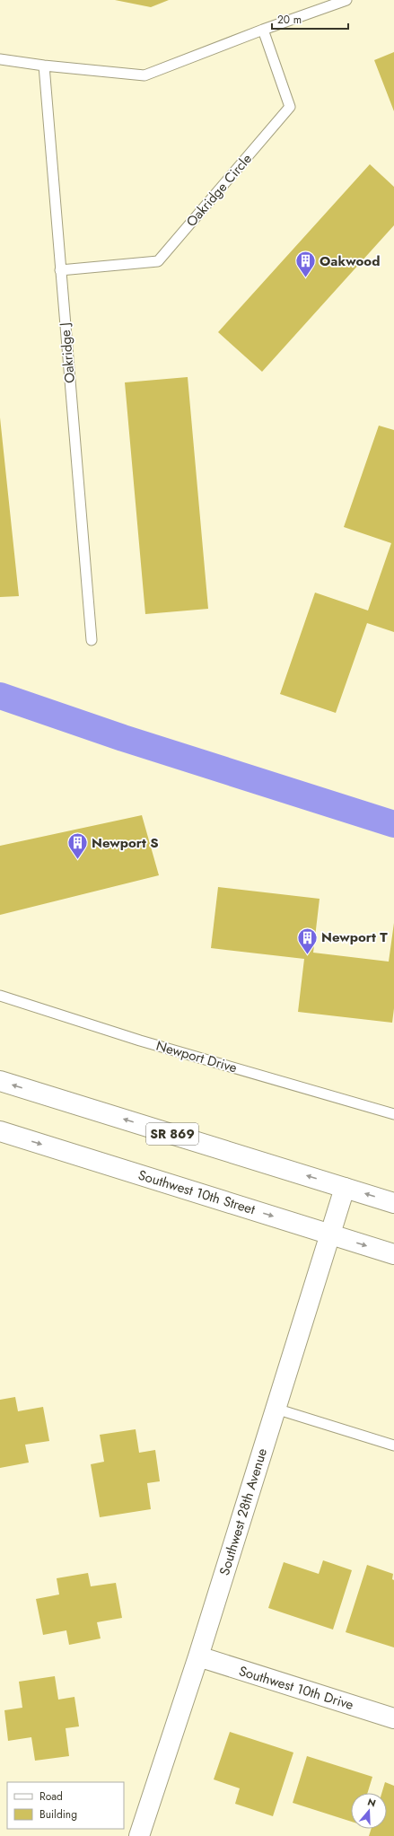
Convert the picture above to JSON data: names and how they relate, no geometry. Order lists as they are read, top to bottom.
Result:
{
  "streets": {
    "street": [
      "SR 869",
      "Southwest 10th Street",
      "Southwest 28th Avenue",
      "Southwest 10th Drive"
    ],
    "lane": ["Oakridge Circle", "Oakridge J", "Newport Drive"]
  },
  "crossings": [
    ["Oakridge Circle", "Oakridge J"],
    ["SR 869", "Southwest 28th Avenue"],
    ["Southwest 10th Street", "Southwest 28th Avenue"],
    ["Southwest 28th Avenue", "Southwest 10th Drive"]
  ],
  "places": {
    "building": ["Oakwood", "Newport S", "Newport T"]
  },
  "legend": ["Road", "Building"],
  "scale_bar": "20 m",
  "north": "top"
}
